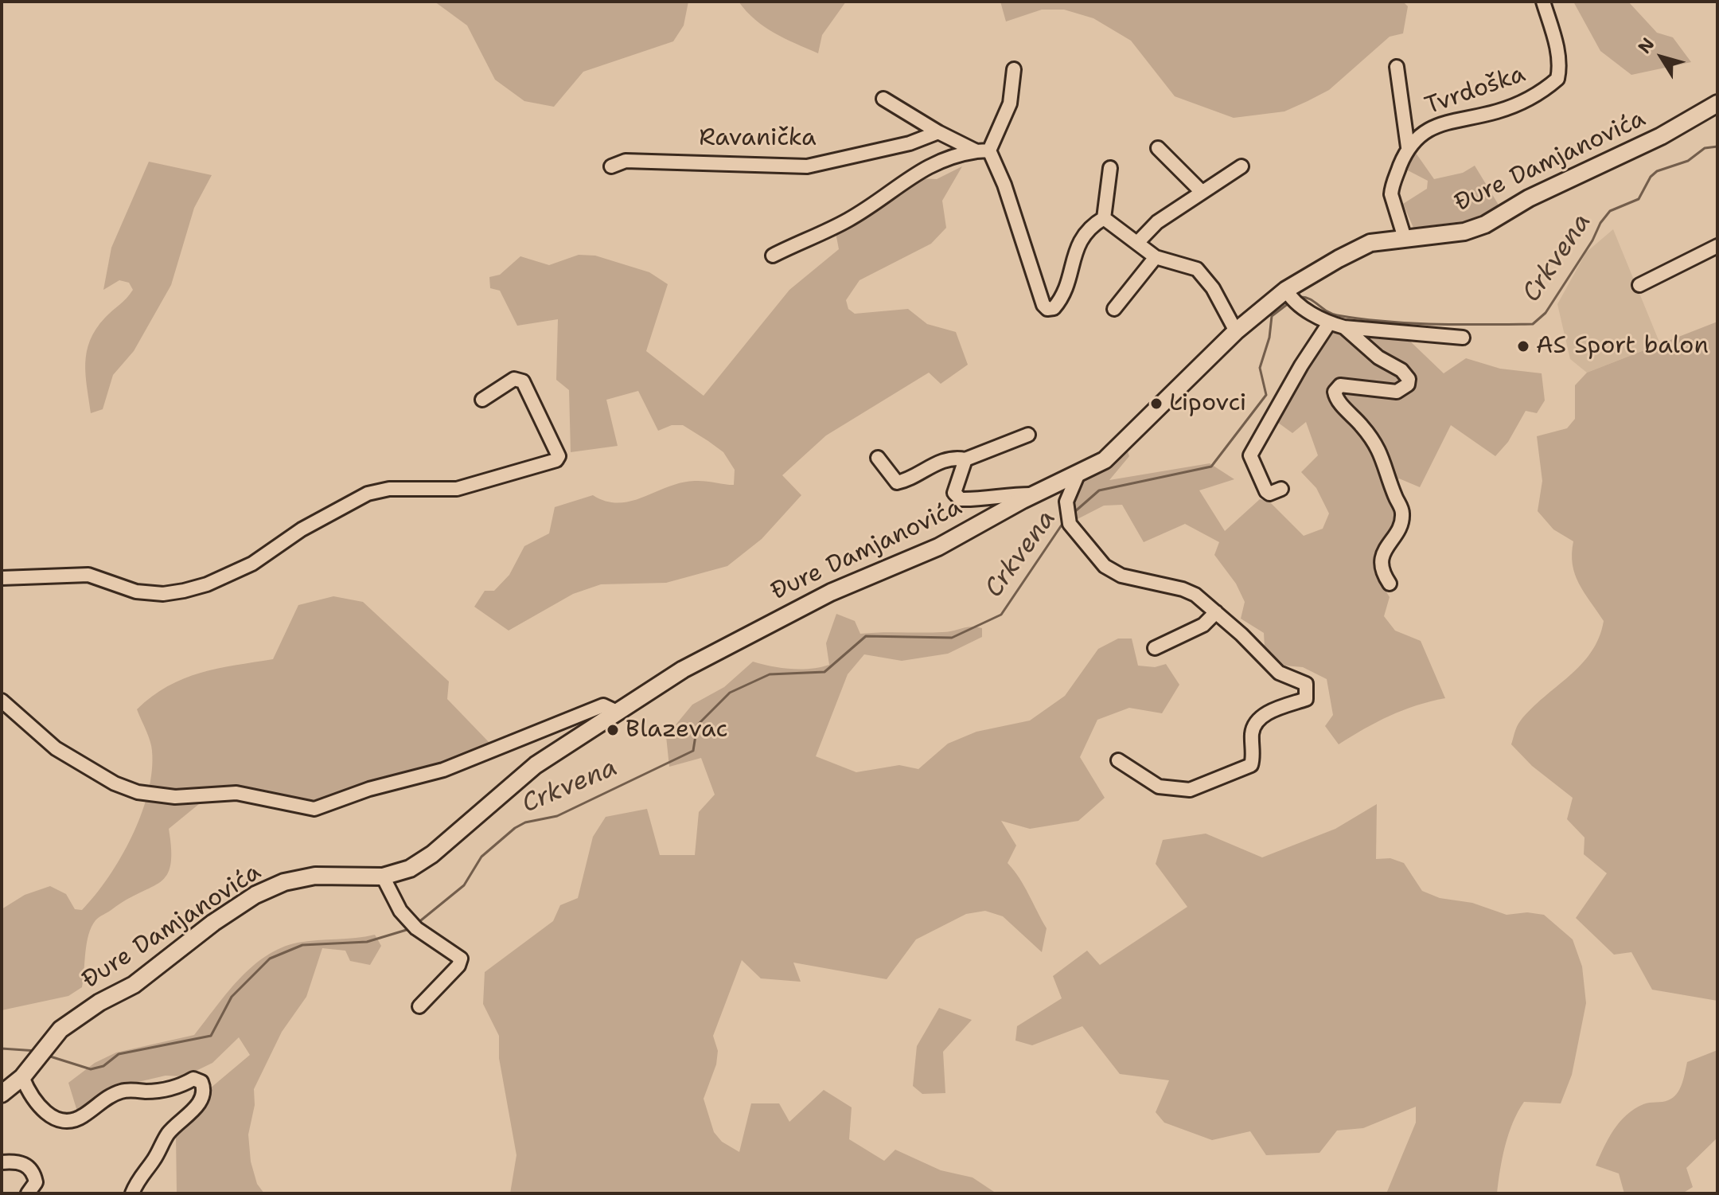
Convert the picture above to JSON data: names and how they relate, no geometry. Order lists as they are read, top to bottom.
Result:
{
  "streets": {
    "main road": ["Đure Damjanovića"],
    "street": ["Tvrdoška", "Ravanička"]
  },
  "crossings": [
    ["Tvrdoška", "Đure Damjanovića"]
  ],
  "water": ["Crkvena"],
  "places": ["AS Sport balon", "Lipovci", "Blazevac"],
  "north": "top left"
}
